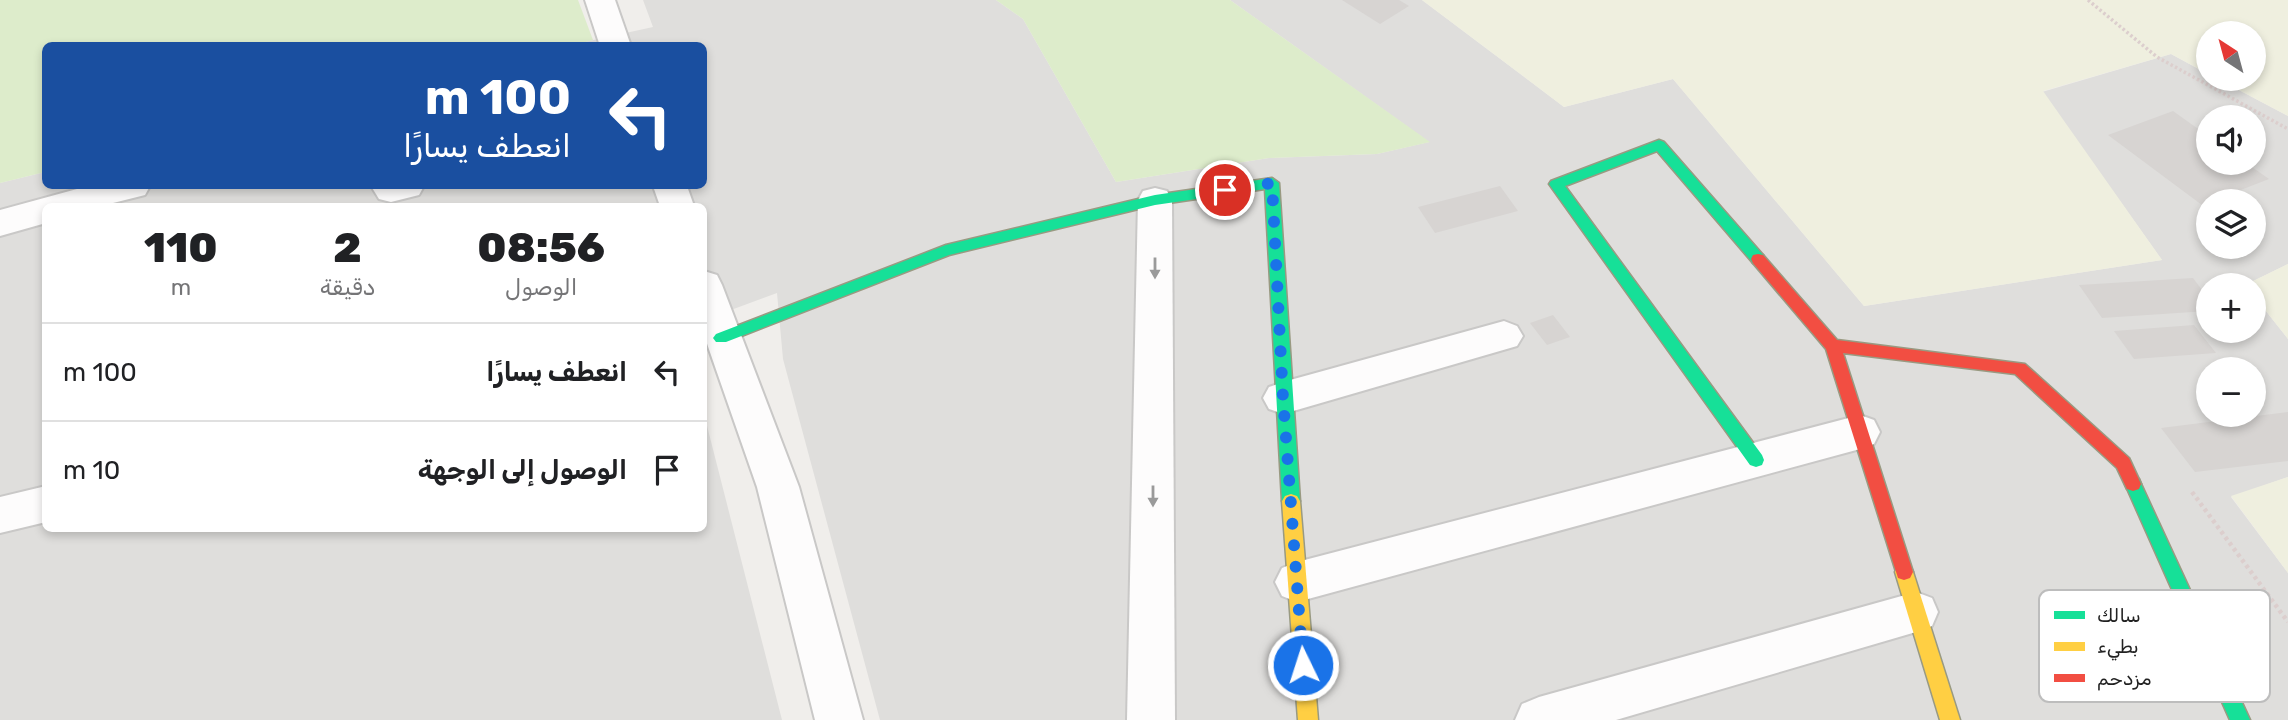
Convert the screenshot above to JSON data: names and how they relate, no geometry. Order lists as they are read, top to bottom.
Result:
{
  "legend": ["سالك", "بطيء", "مزدحم"],
  "north": "top left",
  "page": {
    "map_buttons": ["+", "−"],
    "turn": ["100 m", "انعطف يسارًا"],
    "eta": [
      "08:56",
      "الوصول",
      "2",
      "دقيقة",
      "110",
      "m"
    ],
    "list": [
      {
        "name": "انعطف يسارًا",
        "value": "100 m"
      },
      {
        "name": "الوصول إلى الوجهة",
        "value": "10 m"
      }
    ]
  }
}
